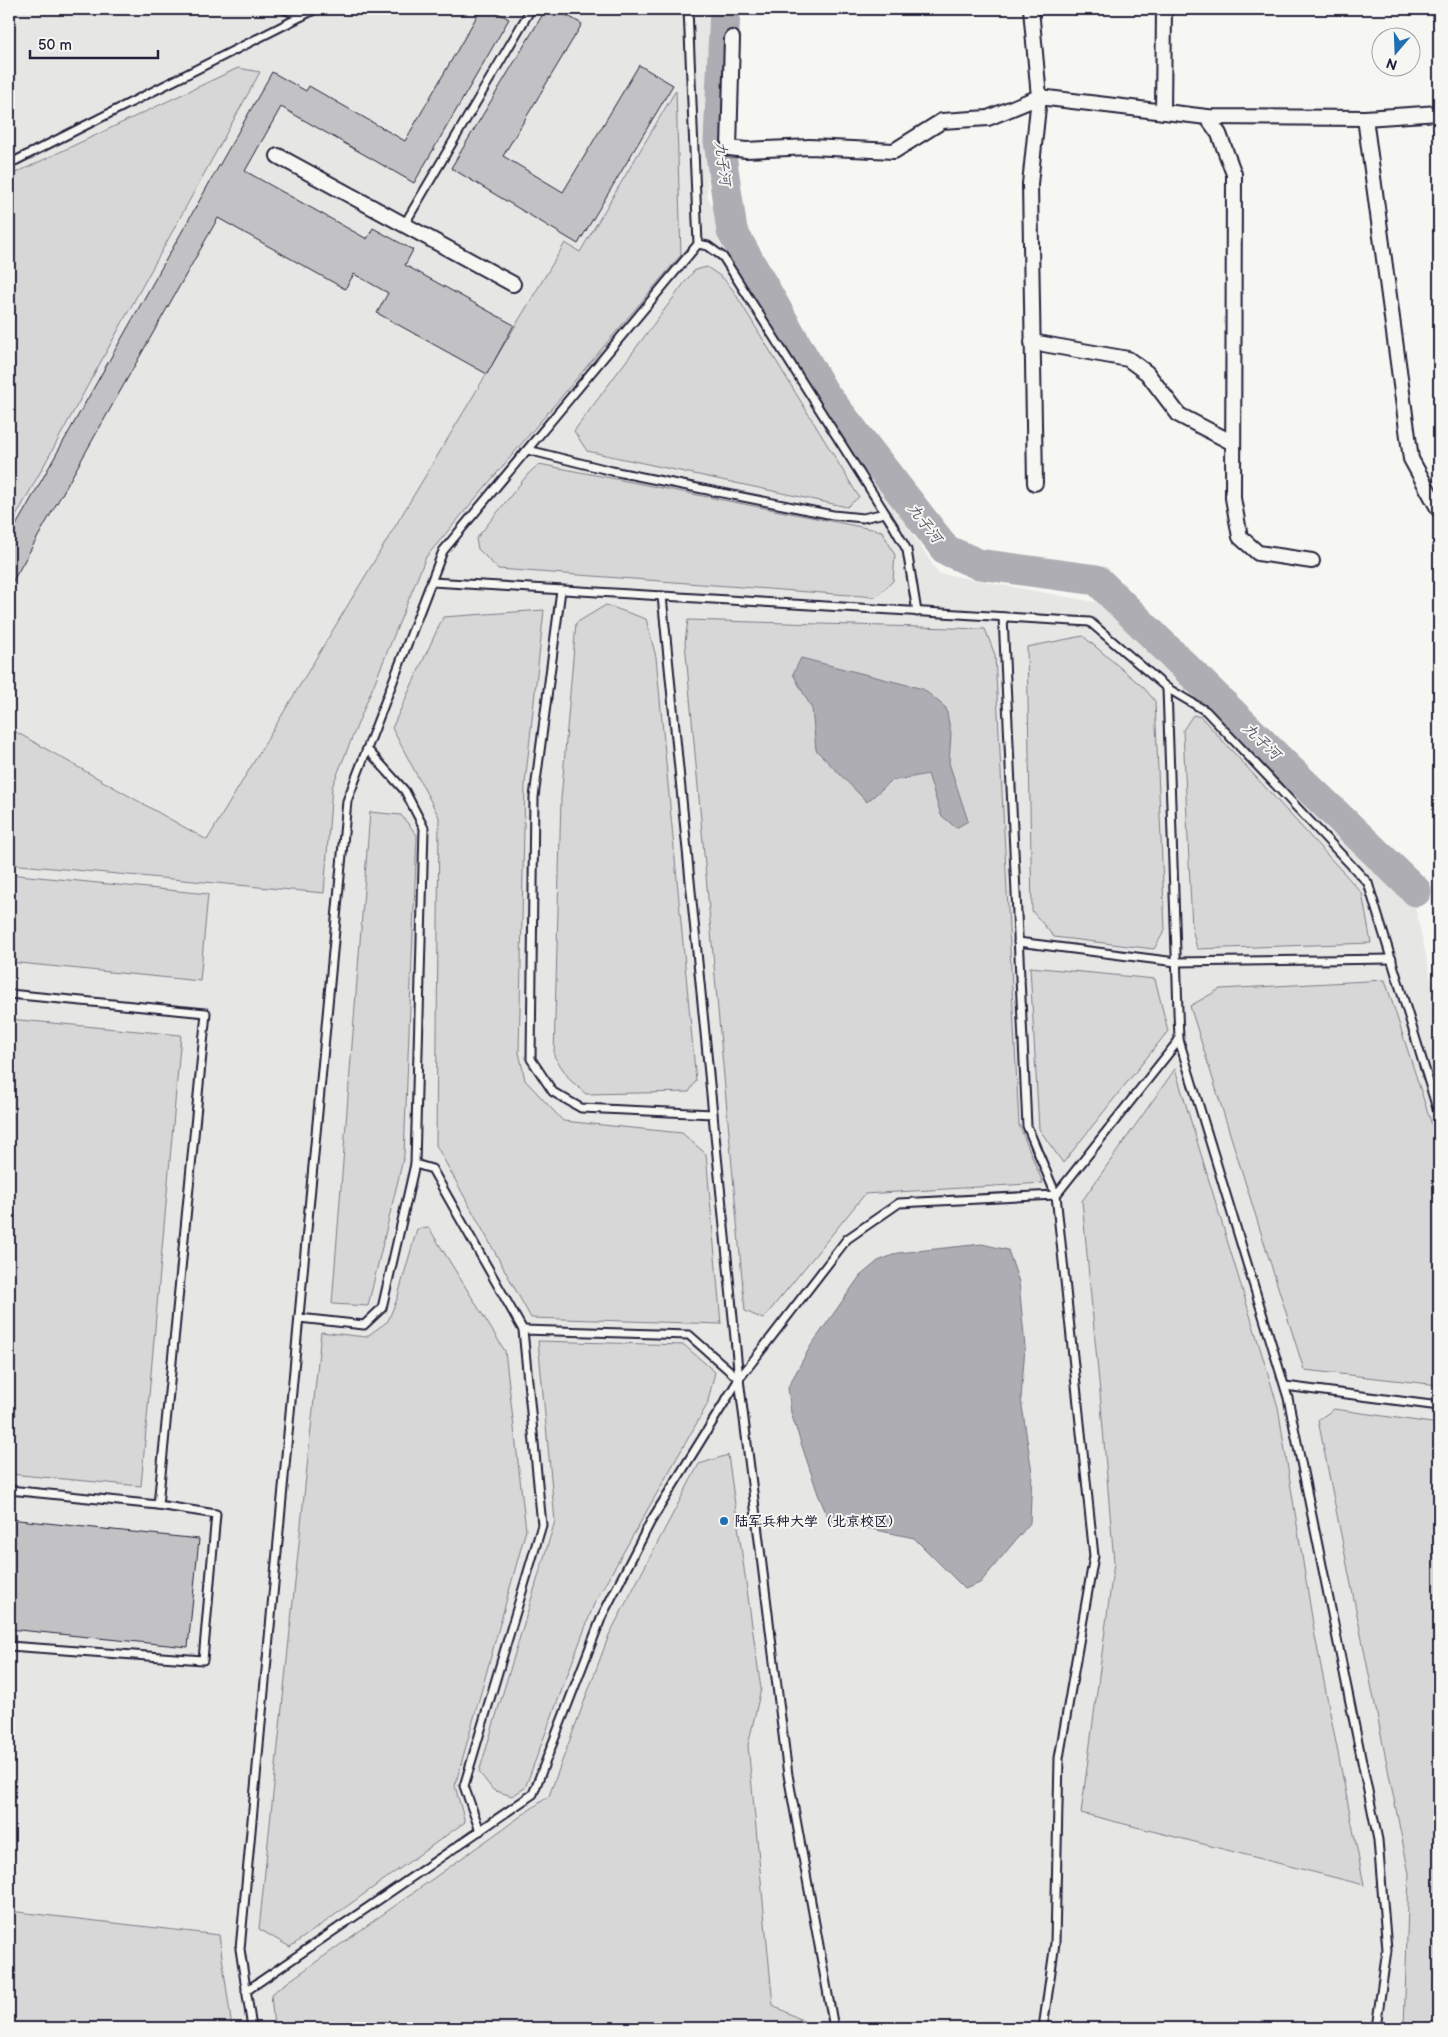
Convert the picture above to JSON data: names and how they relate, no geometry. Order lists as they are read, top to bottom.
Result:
{
  "water": ["九子河"],
  "places": ["陆军兵种大学（北京校区）"],
  "scale_bar": "50 m",
  "north": "bottom"
}
